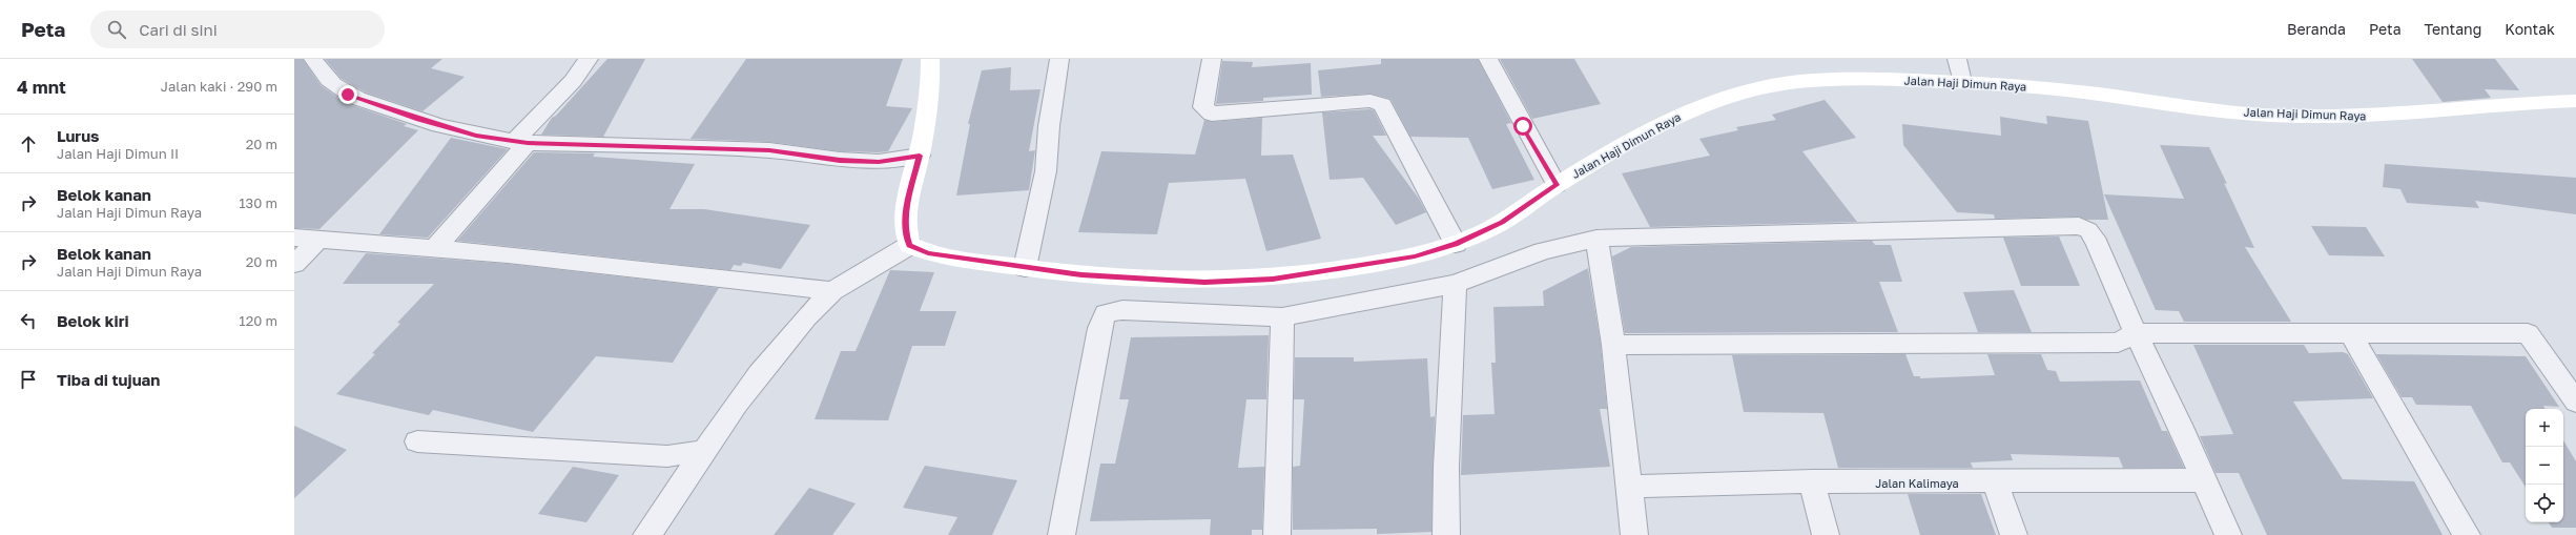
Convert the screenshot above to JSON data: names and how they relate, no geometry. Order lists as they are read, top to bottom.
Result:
{
  "streets": {
    "street": ["Jalan Haji Dimun Raya", "Jalan Kalimaya"]
  },
  "page": {
    "header": "Peta",
    "search": "Cari di sini",
    "nav": [
      "Beranda",
      "Peta",
      "Tentang",
      "Kontak"
    ],
    "heading": ["4 mnt", "Jalan kaki · 290 m"],
    "list": [
      ["Lurus", "Jalan Haji Dimun II", "20 m"],
      ["Belok kanan", "Jalan Haji Dimun Raya", "130 m"],
      ["Belok kanan", "Jalan Haji Dimun Raya", "20 m"],
      ["Belok kiri", "120 m"],
      "Tiba di tujuan"
    ],
    "map_buttons": ["+", "−"]
  }
}
